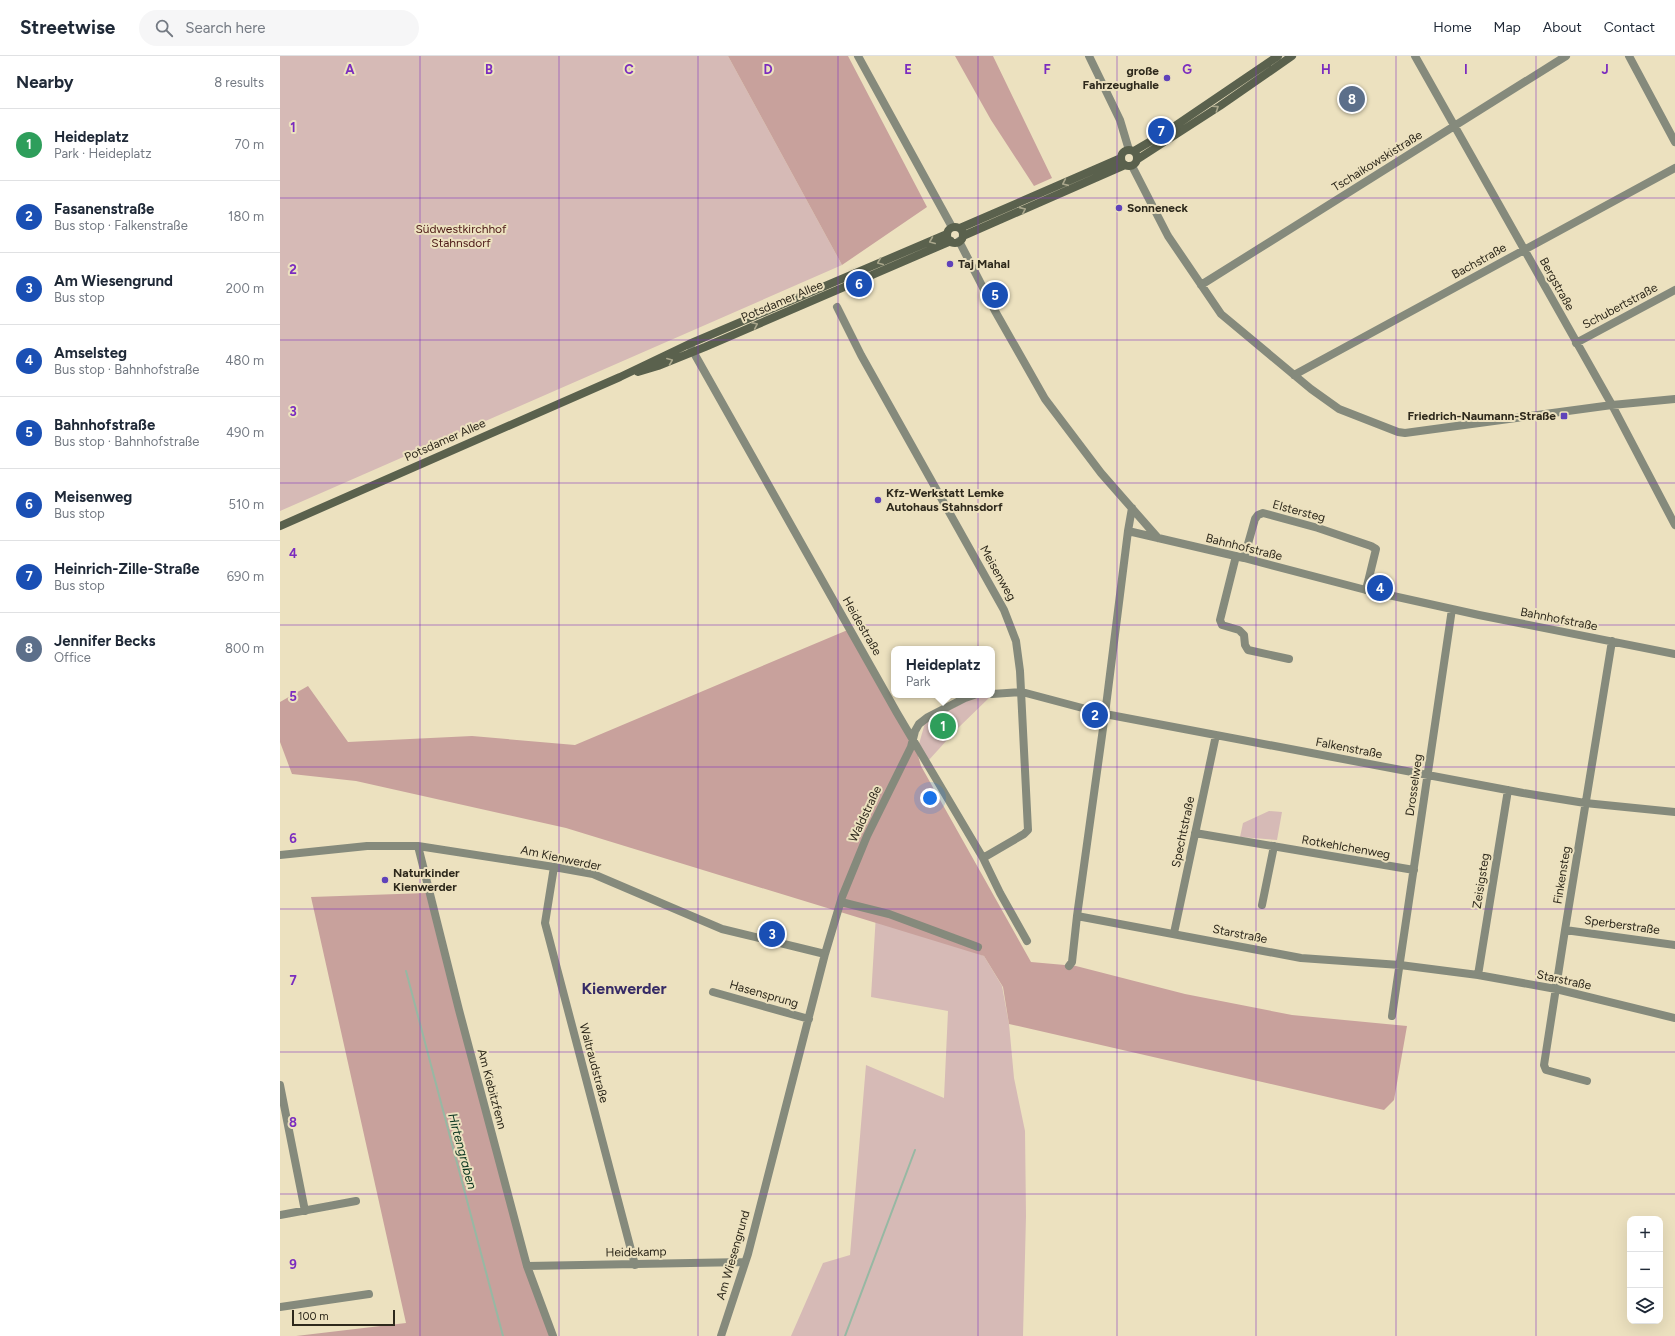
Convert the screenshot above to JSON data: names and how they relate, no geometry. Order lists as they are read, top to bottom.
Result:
{
  "streets": {
    "street": [
      "Tschaikowskistraße",
      "Bachstraße",
      "Bergstraße",
      "Potsdamer Allee",
      "Schubertstraße",
      "Elstersteg",
      "Bahnhofstraße",
      "Meisenweg",
      "Heidestraße",
      "Falkenstraße",
      "Drosselweg",
      "Waldstraße",
      "Spechtstraße",
      "Rotkehlchenweg",
      "Am Kienwerder",
      "Finkensteg",
      "Zeisigsteg",
      "Sperberstraße",
      "Starstraße",
      "Hasensprung",
      "Waltraudstraße",
      "Am Kiebitzfenn",
      "Heidekamp",
      "Am Wiesengrund"
    ]
  },
  "crossings": [
    ["Tschaikowskistraße", "Bergstraße"],
    ["Bachstraße", "Bergstraße"],
    ["Bergstraße", "Schubertstraße"],
    ["Potsdamer Allee", "Heidestraße"],
    ["Elstersteg", "Bahnhofstraße"],
    ["Bahnhofstraße", "Drosselweg"],
    ["Bahnhofstraße", "Finkensteg"],
    ["Meisenweg", "Heidestraße"],
    ["Meisenweg", "Falkenstraße"],
    ["Heidestraße", "Waldstraße"],
    ["Falkenstraße", "Drosselweg"],
    ["Falkenstraße", "Spechtstraße"],
    ["Falkenstraße", "Finkensteg"],
    ["Falkenstraße", "Zeisigsteg"],
    ["Drosselweg", "Rotkehlchenweg"],
    ["Drosselweg", "Starstraße"],
    ["Waldstraße", "Am Wiesengrund"],
    ["Spechtstraße", "Rotkehlchenweg"],
    ["Spechtstraße", "Starstraße"],
    ["Am Kienwerder", "Waltraudstraße"],
    ["Am Kienwerder", "Am Kiebitzfenn"],
    ["Am Kienwerder", "Am Wiesengrund"],
    ["Finkensteg", "Sperberstraße"],
    ["Finkensteg", "Starstraße"],
    ["Zeisigsteg", "Starstraße"],
    ["Hasensprung", "Am Wiesengrund"],
    ["Waltraudstraße", "Heidekamp"],
    ["Am Kiebitzfenn", "Heidekamp"],
    ["Heidekamp", "Am Wiesengrund"]
  ],
  "districts": ["Kienwerder"],
  "water": ["Hirtengraben"],
  "parks": ["Südwestkirchhof Stahnsdorf"],
  "places": {
    "other": [
      "große Fahrzeughalle",
      "Sonneneck",
      "Taj Mahal",
      "Kfz-Werkstatt Lemke Autohaus Stahnsdorf",
      "Naturkinder Kienwerder"
    ],
    "transit": ["Friedrich-Naumann-Straße"]
  },
  "scale_bar": "100 m",
  "page": {
    "header": "Streetwise",
    "search": "Search here",
    "nav": [
      "Home",
      "Map",
      "About",
      "Contact"
    ],
    "heading": ["Nearby", "8 results"],
    "pins": [
      "8",
      "7",
      "6",
      "5",
      "4",
      "2",
      "1",
      "3"
    ],
    "list": [
      {
        "mark": "1",
        "name": "Heideplatz",
        "note": "Park · Heideplatz",
        "value": "70 m"
      },
      {
        "mark": "2",
        "name": "Fasanenstraße",
        "note": "Bus stop · Falkenstraße",
        "value": "180 m"
      },
      {
        "mark": "3",
        "name": "Am Wiesengrund",
        "note": "Bus stop",
        "value": "200 m"
      },
      {
        "mark": "4",
        "name": "Amselsteg",
        "note": "Bus stop · Bahnhofstraße",
        "value": "480 m"
      },
      {
        "mark": "5",
        "name": "Bahnhofstraße",
        "note": "Bus stop · Bahnhofstraße",
        "value": "490 m"
      },
      {
        "mark": "6",
        "name": "Meisenweg",
        "note": "Bus stop",
        "value": "510 m"
      },
      {
        "mark": "7",
        "name": "Heinrich-Zille-Straße",
        "note": "Bus stop",
        "value": "690 m"
      },
      {
        "mark": "8",
        "name": "Jennifer Becks",
        "note": "Office",
        "value": "800 m"
      }
    ],
    "popup": ["Heideplatz", "Park"],
    "map_buttons": ["+", "−"],
    "scale": "100 m"
  },
  "grid": {
    "columns": [
      "A",
      "B",
      "C",
      "D",
      "E",
      "F",
      "G",
      "H",
      "I",
      "J"
    ],
    "rows": [
      "1",
      "2",
      "3",
      "4",
      "5",
      "6",
      "7",
      "8",
      "9"
    ]
  }
}
